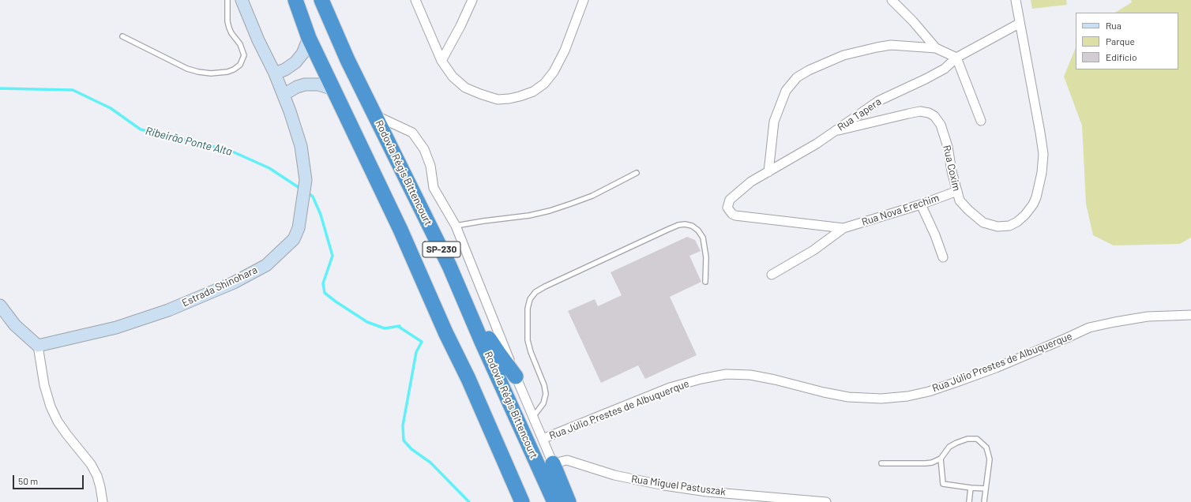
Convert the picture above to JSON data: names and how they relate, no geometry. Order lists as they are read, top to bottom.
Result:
{
  "streets": {
    "highway": ["Rodovia Régis Bittencourt", "SP-230"],
    "street": [
      "Rua Tapera",
      "Rua Coxim",
      "Rua Nova Erechim",
      "Estrada Shinohara",
      "Rua Júlio Prestes de Albuquerque",
      "Rua Miguel Pastuszak"
    ]
  },
  "crossings": [
    ["Rua Tapera", "Rua Coxim"],
    ["Rua Tapera", "Rua Nova Erechim"],
    ["Rua Coxim", "Rua Nova Erechim"]
  ],
  "water": ["Ribeirão Ponte Alta"],
  "legend": ["Rua", "Parque", "Edifício"],
  "scale_bar": "50 m"
}
